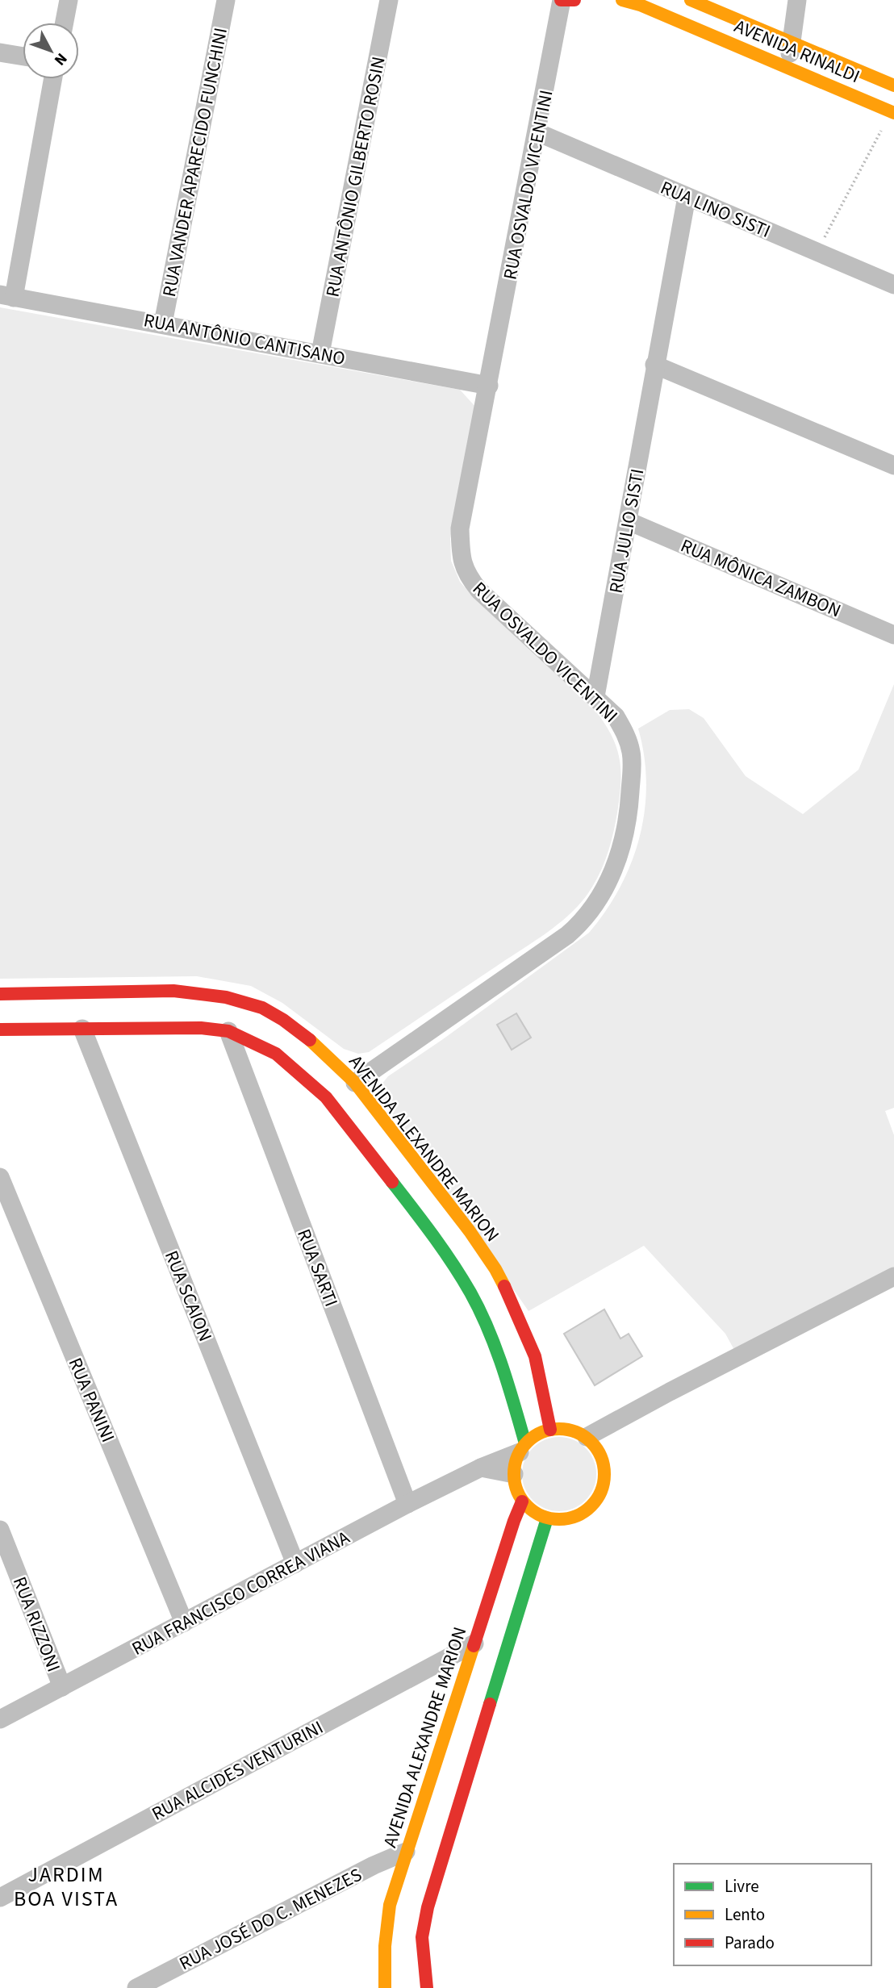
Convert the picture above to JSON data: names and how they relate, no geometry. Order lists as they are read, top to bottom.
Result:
{
  "streets": {
    "street": [
      "AVENIDA RINALDI",
      "RUA VANDER APARECIDO FUNCHINI",
      "RUA ANTÔNIO GILBERTO ROSIN",
      "RUA OSVALDO VICENTINI",
      "RUA LINO SISTI",
      "RUA ANTÔNIO CANTISANO",
      "RUA JULIO SISTI",
      "RUA MÔNICA ZAMBON",
      "AVENIDA ALEXANDRE MARION",
      "RUA SARTI",
      "RUA SCAION",
      "RUA PANINI",
      "RUA FRANCISCO CORREA VIANA",
      "RUA RIZZONI",
      "RUA ALCIDES VENTURINI",
      "RUA JOSÉ DO C. MENEZES"
    ]
  },
  "crossings": [
    ["RUA VANDER APARECIDO FUNCHINI", "RUA ANTÔNIO CANTISANO"],
    ["RUA ANTÔNIO GILBERTO ROSIN", "RUA ANTÔNIO CANTISANO"],
    ["RUA OSVALDO VICENTINI", "RUA LINO SISTI"],
    ["RUA OSVALDO VICENTINI", "RUA ANTÔNIO CANTISANO"],
    ["RUA OSVALDO VICENTINI", "RUA JULIO SISTI"],
    ["RUA OSVALDO VICENTINI", "AVENIDA ALEXANDRE MARION"],
    ["RUA LINO SISTI", "RUA JULIO SISTI"],
    ["RUA JULIO SISTI", "RUA MÔNICA ZAMBON"],
    ["AVENIDA ALEXANDRE MARION", "RUA FRANCISCO CORREA VIANA"],
    ["AVENIDA ALEXANDRE MARION", "RUA ALCIDES VENTURINI"],
    ["AVENIDA ALEXANDRE MARION", "RUA JOSÉ DO C. MENEZES"],
    ["RUA SARTI", "RUA FRANCISCO CORREA VIANA"],
    ["RUA SCAION", "RUA FRANCISCO CORREA VIANA"],
    ["RUA PANINI", "RUA FRANCISCO CORREA VIANA"],
    ["RUA FRANCISCO CORREA VIANA", "RUA RIZZONI"]
  ],
  "districts": ["JARDIM BOA VISTA"],
  "legend": ["Livre", "Lento", "Parado"],
  "north": "bottom right"
}
